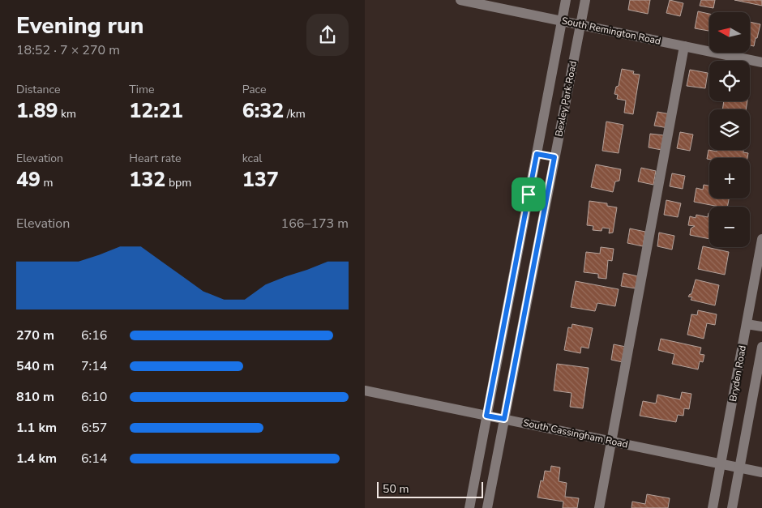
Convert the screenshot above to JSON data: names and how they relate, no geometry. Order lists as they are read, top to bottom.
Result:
{
  "streets": {
    "street": [
      "South Remington Road",
      "Bexley Park Road",
      "Bryden Road",
      "South Cassingham Road"
    ]
  },
  "crossings": [
    ["South Remington Road", "Bexley Park Road"],
    ["Bexley Park Road", "South Cassingham Road"],
    ["Bryden Road", "South Cassingham Road"]
  ],
  "scale_bar": "50 m",
  "north": "left",
  "page": {
    "heading": ["Evening run", "18:52 · 7 × 270 m"],
    "map_buttons": ["+", "−"],
    "stats": [
      ["Distance", "1.89 km"],
      ["Time", "12:21"],
      ["Pace", "6:32 /km"],
      ["Elevation", "49 m"],
      ["Heart rate", "132 bpm"],
      ["kcal", "137"]
    ],
    "chart": ["Elevation", "166–173 m"],
    "list": [
      {
        "name": "270 m",
        "note": "6:16"
      },
      {
        "name": "540 m",
        "note": "7:14"
      },
      {
        "name": "810 m",
        "note": "6:10"
      },
      {
        "name": "1.1 km",
        "note": "6:57"
      },
      {
        "name": "1.4 km",
        "note": "6:14"
      }
    ],
    "scale": "50 m"
  }
}
